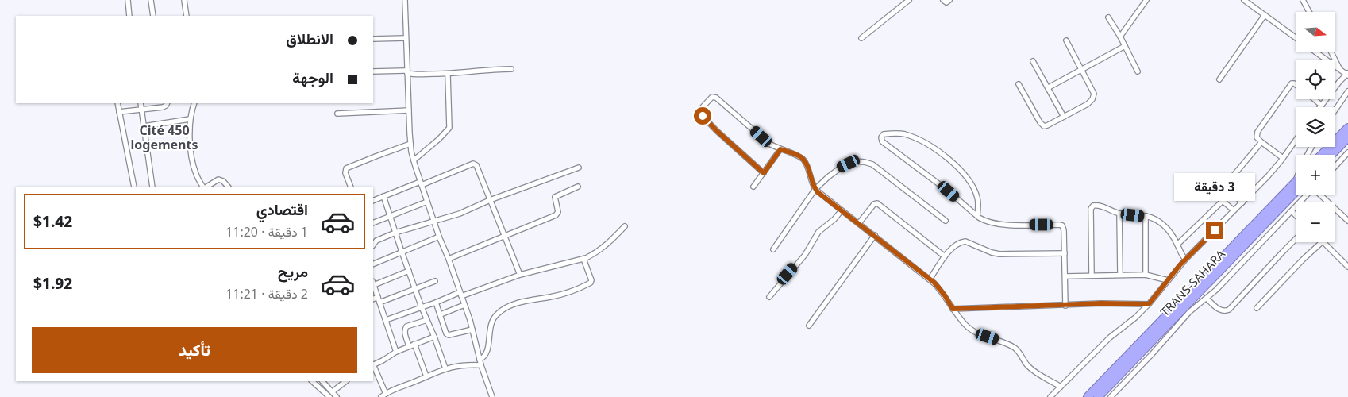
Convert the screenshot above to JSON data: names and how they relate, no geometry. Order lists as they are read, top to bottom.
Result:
{
  "streets": {
    "highway": ["TRANS-SAHARA"]
  },
  "districts": ["Cité 450 logements"],
  "north": "right",
  "page": {
    "map_buttons": ["+", "−"],
    "banner": ["الانطلاق", "الوجهة"],
    "bubble": "3 دقيقة",
    "list": [
      {
        "name": "اقتصادي",
        "note": "1 دقيقة · 11:20",
        "value": "$1.42"
      },
      {
        "name": "مريح",
        "note": "2 دقيقة · 11:21",
        "value": "$1.92"
      }
    ],
    "buttons": "تأكيد"
  }
}
